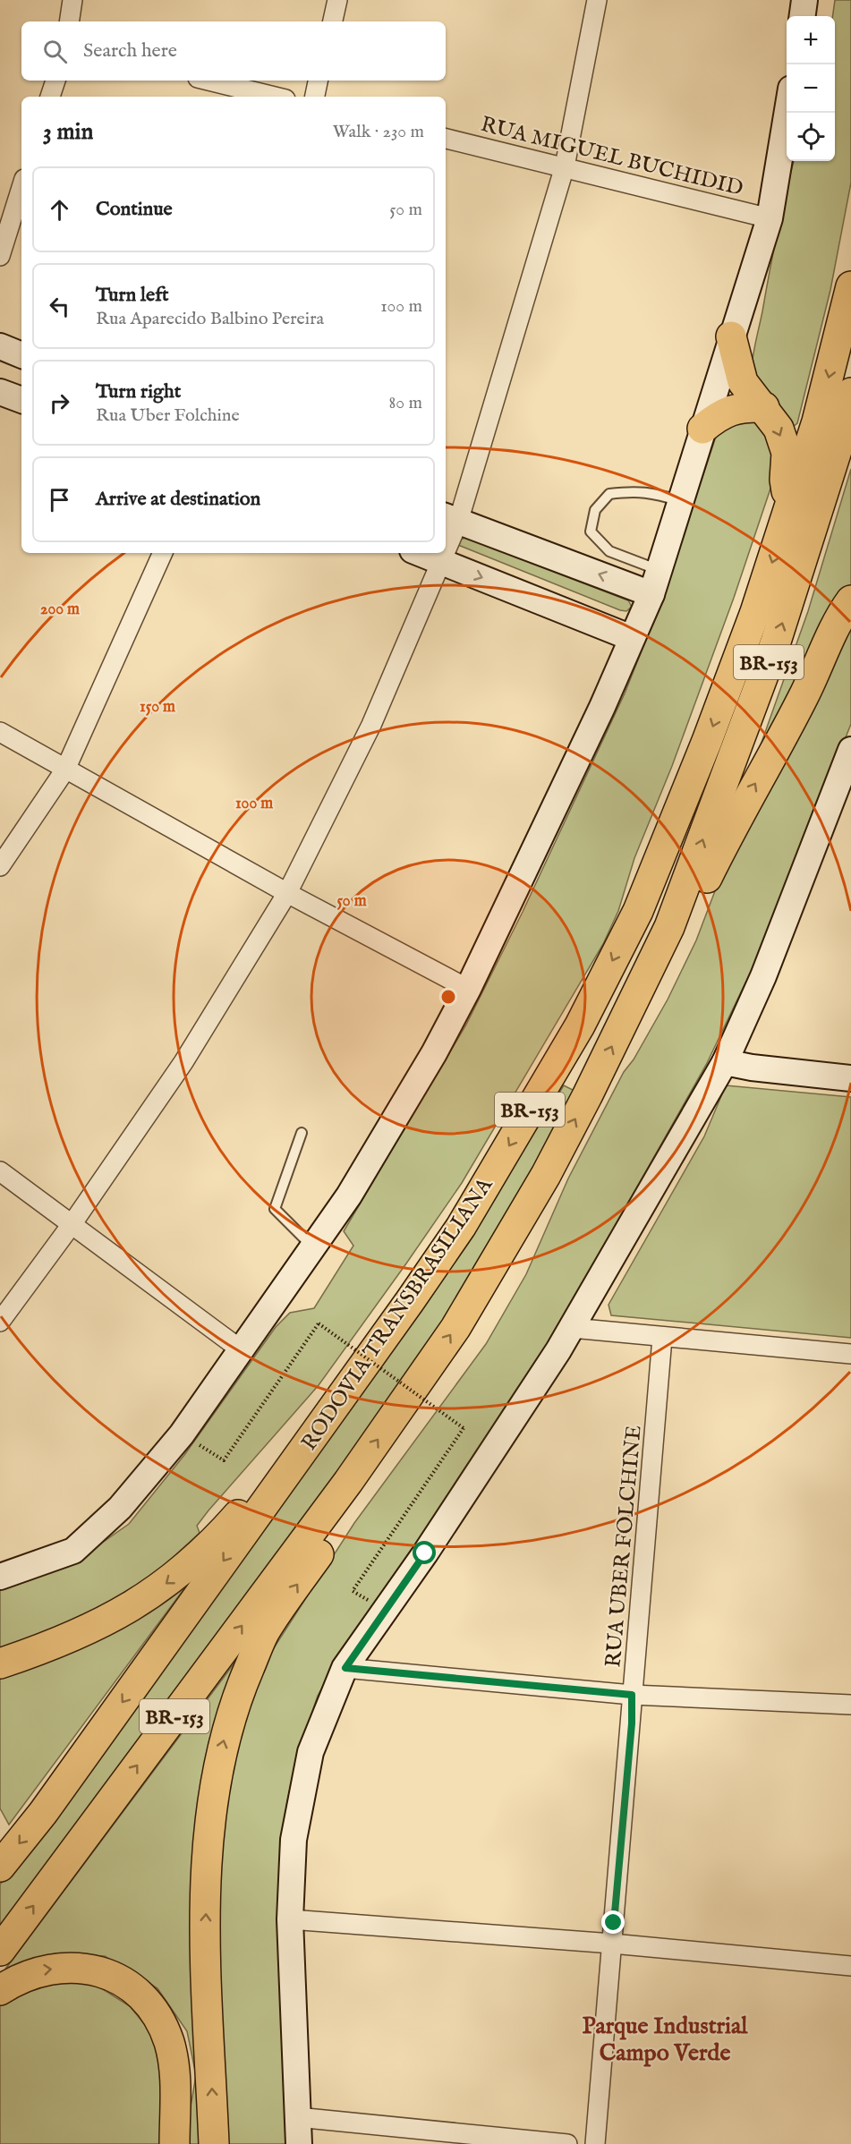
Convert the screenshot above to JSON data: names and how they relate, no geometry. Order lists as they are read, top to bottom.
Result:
{
  "streets": {
    "highway": ["BR-153", "RODOVIA TRANSBRASILIANA"],
    "street": ["RUA MIGUEL BUCHIDID", "RUA UBER FOLCHINE"]
  },
  "districts": ["Parque Industrial Campo Verde"],
  "page": {
    "map_buttons": ["+", "−"],
    "search": "Search here",
    "heading": ["3 min", "Walk · 230 m"],
    "list": [
      ["Continue", "50 m"],
      ["Turn left", "Rua Aparecido Balbino Pereira", "100 m"],
      ["Turn right", "Rua Uber Folchine", "80 m"],
      "Arrive at destination"
    ]
  },
  "rings": [
    "200 m",
    "150 m",
    "100 m",
    "50 m"
  ]
}
